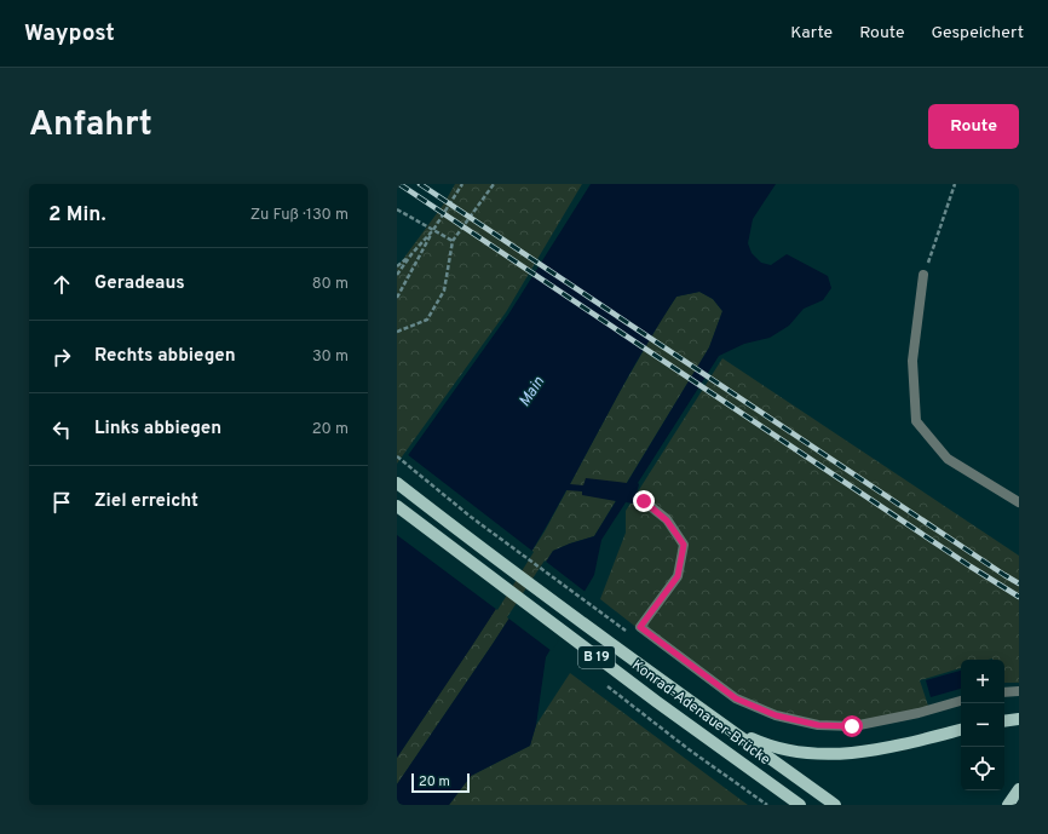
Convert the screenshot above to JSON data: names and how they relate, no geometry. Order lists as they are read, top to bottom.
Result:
{
  "streets": {
    "main road": ["B 19", "Konrad-Adenauer-Brücke"]
  },
  "crossings": [
    ["B 19", "Konrad-Adenauer-Brücke"]
  ],
  "water": ["Main"],
  "scale_bar": "20 m",
  "page": {
    "header": "Waypost",
    "nav": ["Karte", "Route", "Gespeichert"],
    "title": "Anfahrt",
    "buttons": "Route",
    "heading": ["2 Min.", "Zu Fuß · 130 m"],
    "list": [
      ["Geradeaus", "80 m"],
      ["Rechts abbiegen", "30 m"],
      ["Links abbiegen", "20 m"],
      "Ziel erreicht"
    ],
    "map_buttons": ["+", "−"],
    "scale": "20 m"
  }
}
